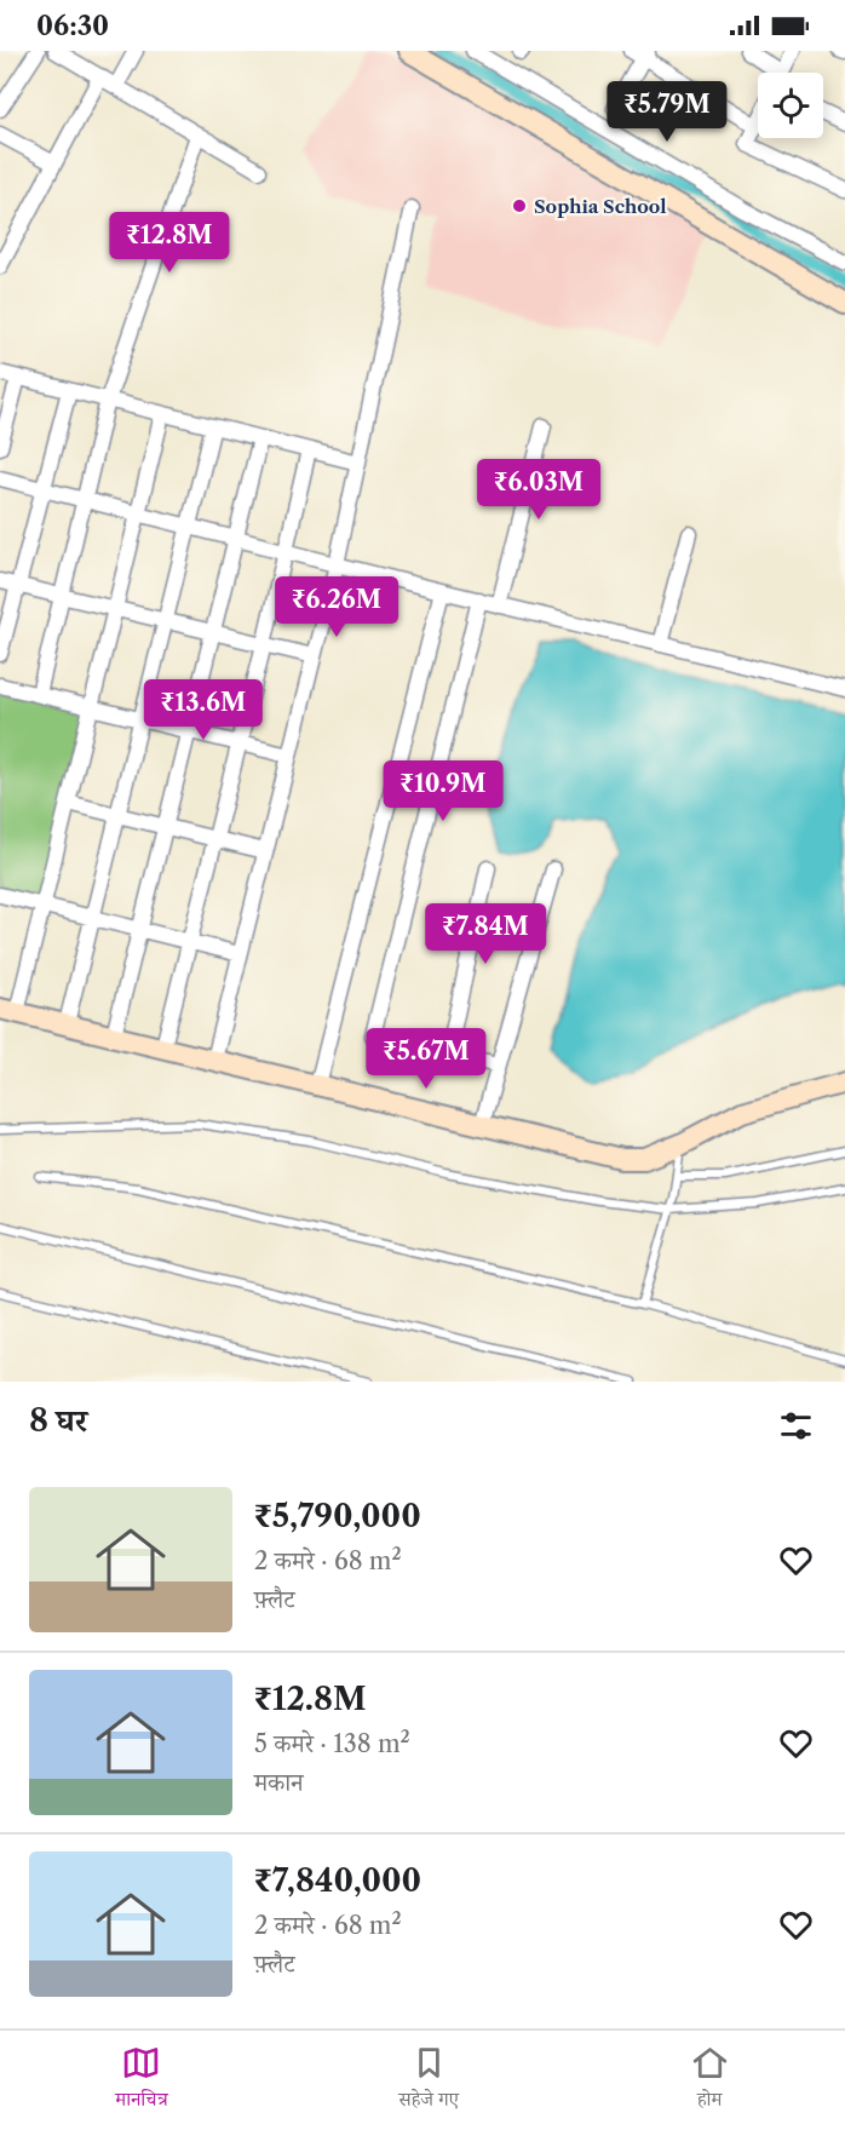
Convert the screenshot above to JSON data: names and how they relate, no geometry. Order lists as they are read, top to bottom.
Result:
{
  "places": ["Sophia School"],
  "page": {
    "status": "06:30",
    "price": [
      "₹5.79M",
      "₹12.8M",
      "₹6.03M",
      "₹6.26M",
      "₹13.6M",
      "₹10.9M",
      "₹7.84M",
      "₹5.67M"
    ],
    "heading": "8 घर",
    "list": [
      {
        "name": "₹5,790,000",
        "note": "2 कमरे · 68 m² · फ़्लैट"
      },
      {
        "name": "₹12.8M",
        "note": "5 कमरे · 138 m² · मकान"
      },
      {
        "name": "₹7,840,000",
        "note": "2 कमरे · 68 m² · फ़्लैट"
      }
    ],
    "tabs": ["मानचित्र", "सहेजे गए", "होम"]
  }
}
